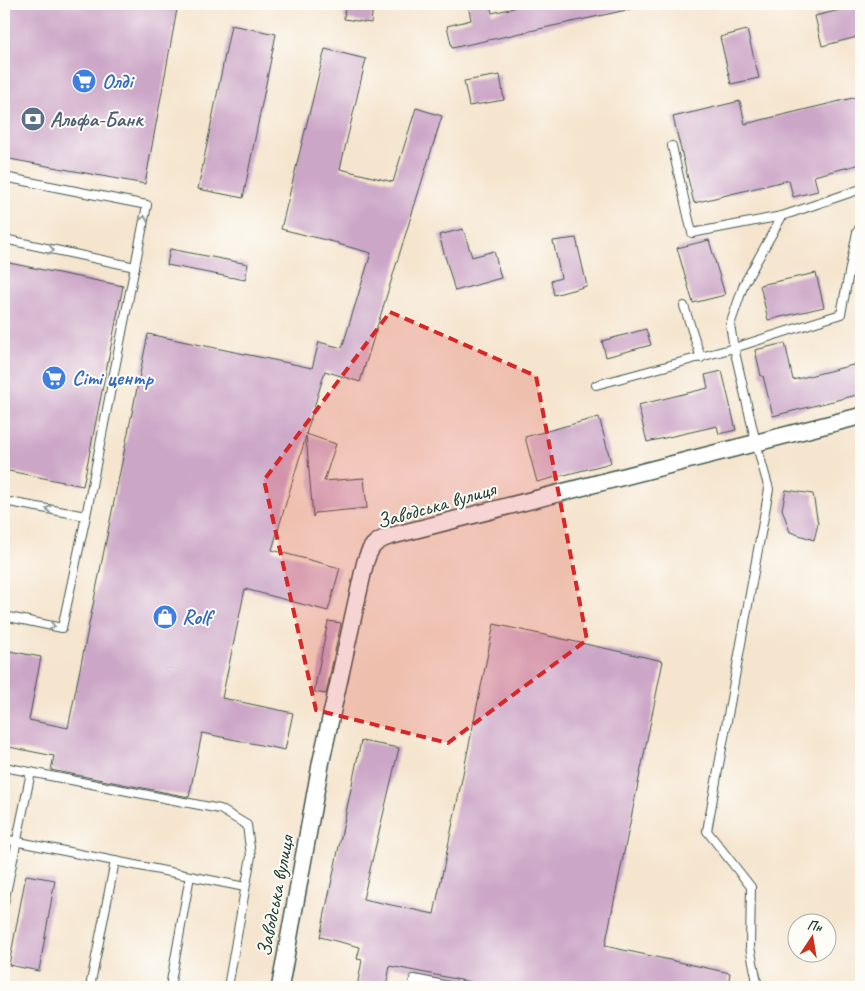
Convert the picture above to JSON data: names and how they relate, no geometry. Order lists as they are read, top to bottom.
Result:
{
  "streets": {
    "street": ["Заводська вулиця"]
  },
  "places": {
    "supermarket": ["Олді", "Сіті центр"],
    "bank": ["Альфа-Банк"],
    "shop": ["Rolf"]
  },
  "north": "top"
}
